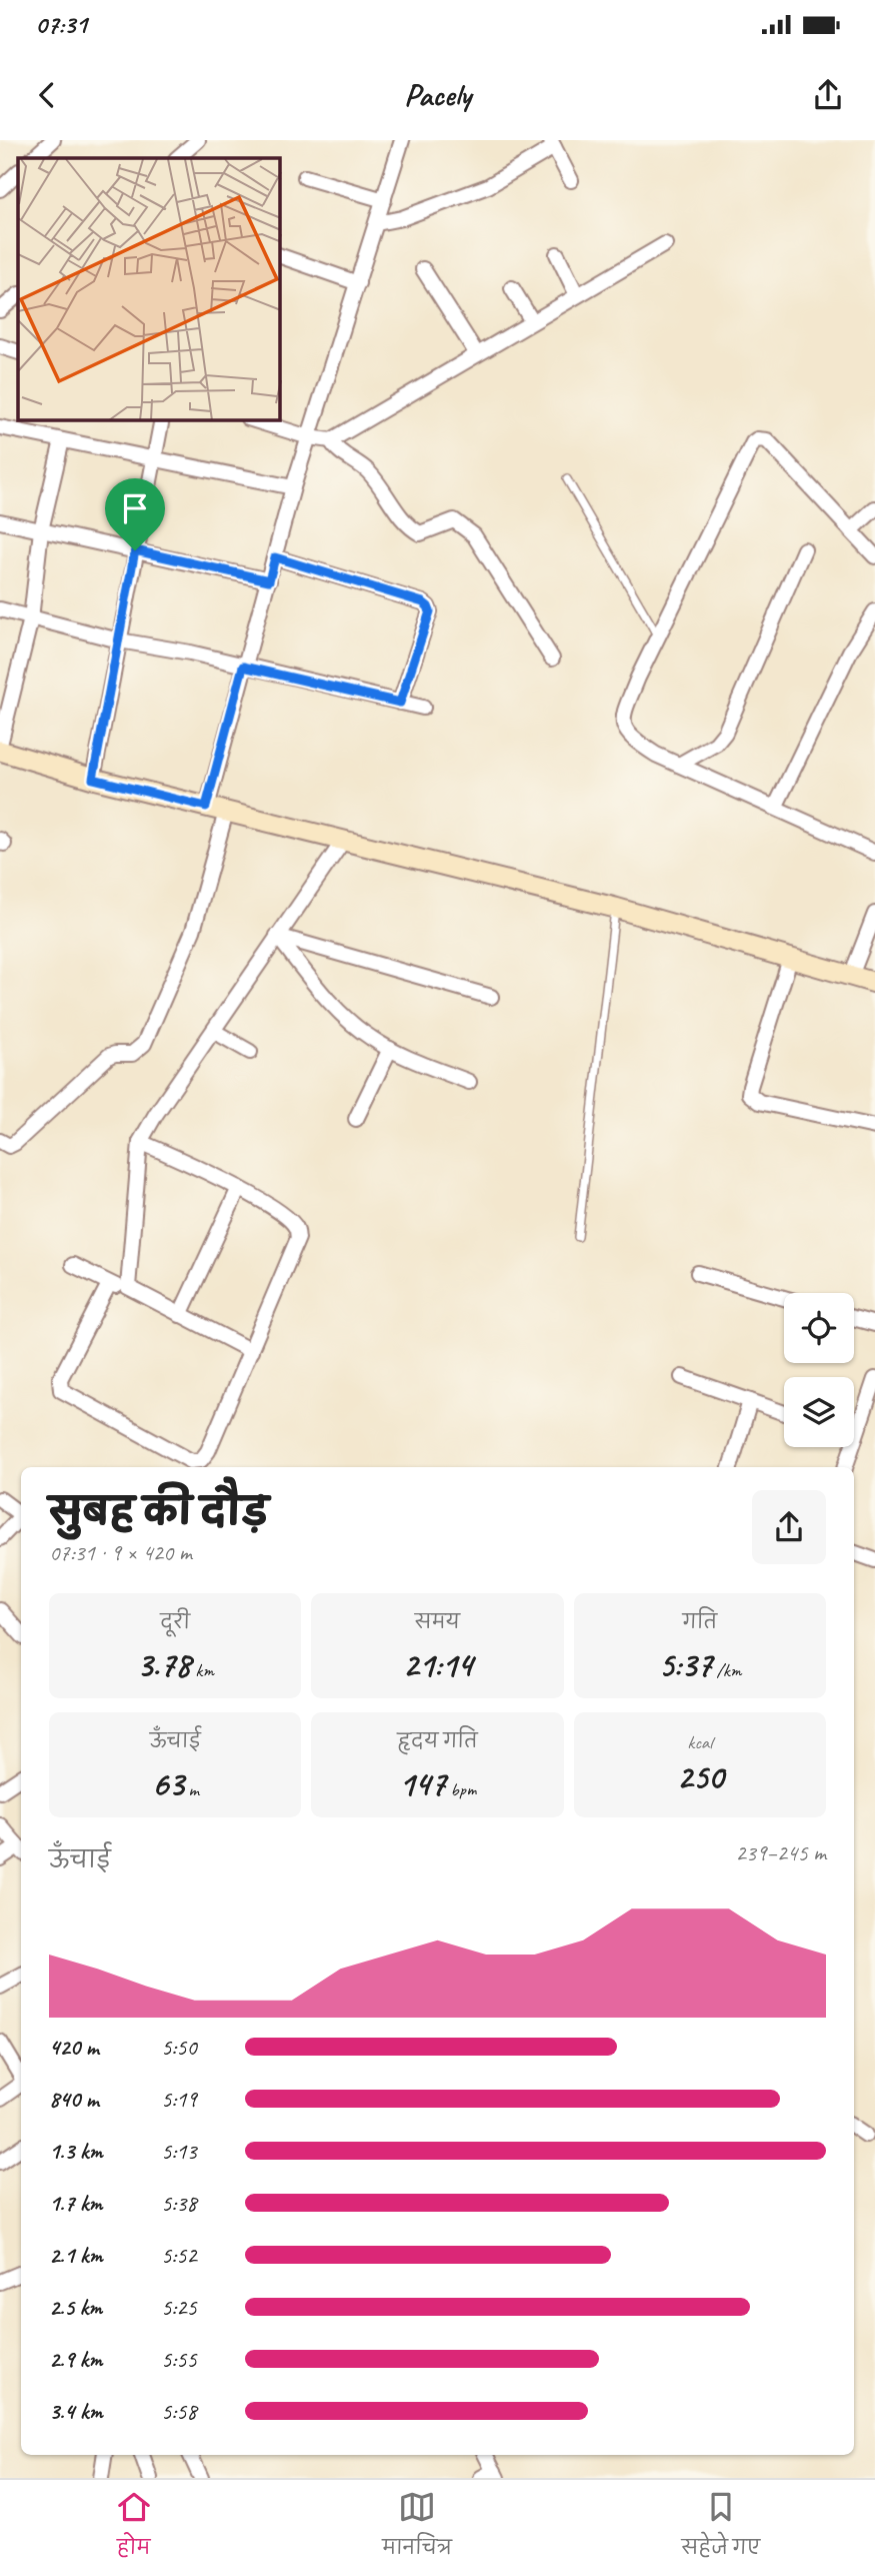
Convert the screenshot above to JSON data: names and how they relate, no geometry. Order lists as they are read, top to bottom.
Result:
{
  "page": {
    "status": "07:31",
    "header": "Pacely",
    "heading": ["सुबह की दौड़", "07:31 · 9 × 420 m"],
    "stats": [
      ["दूरी", "3.78 km"],
      ["समय", "21:14"],
      ["गति", "5:37 /km"],
      ["ऊँचाई", "63 m"],
      ["हृदय गति", "147 bpm"],
      ["kcal", "250"]
    ],
    "chart": ["ऊँचाई", "239–245 m"],
    "list": [
      {
        "name": "420 m",
        "note": "5:50"
      },
      {
        "name": "840 m",
        "note": "5:19"
      },
      {
        "name": "1.3 km",
        "note": "5:13"
      },
      {
        "name": "1.7 km",
        "note": "5:38"
      },
      {
        "name": "2.1 km",
        "note": "5:52"
      },
      {
        "name": "2.5 km",
        "note": "5:25"
      },
      {
        "name": "2.9 km",
        "note": "5:55"
      },
      {
        "name": "3.4 km",
        "note": "5:58"
      }
    ],
    "tabs": ["होम", "मानचित्र", "सहेजे गए"]
  }
}
